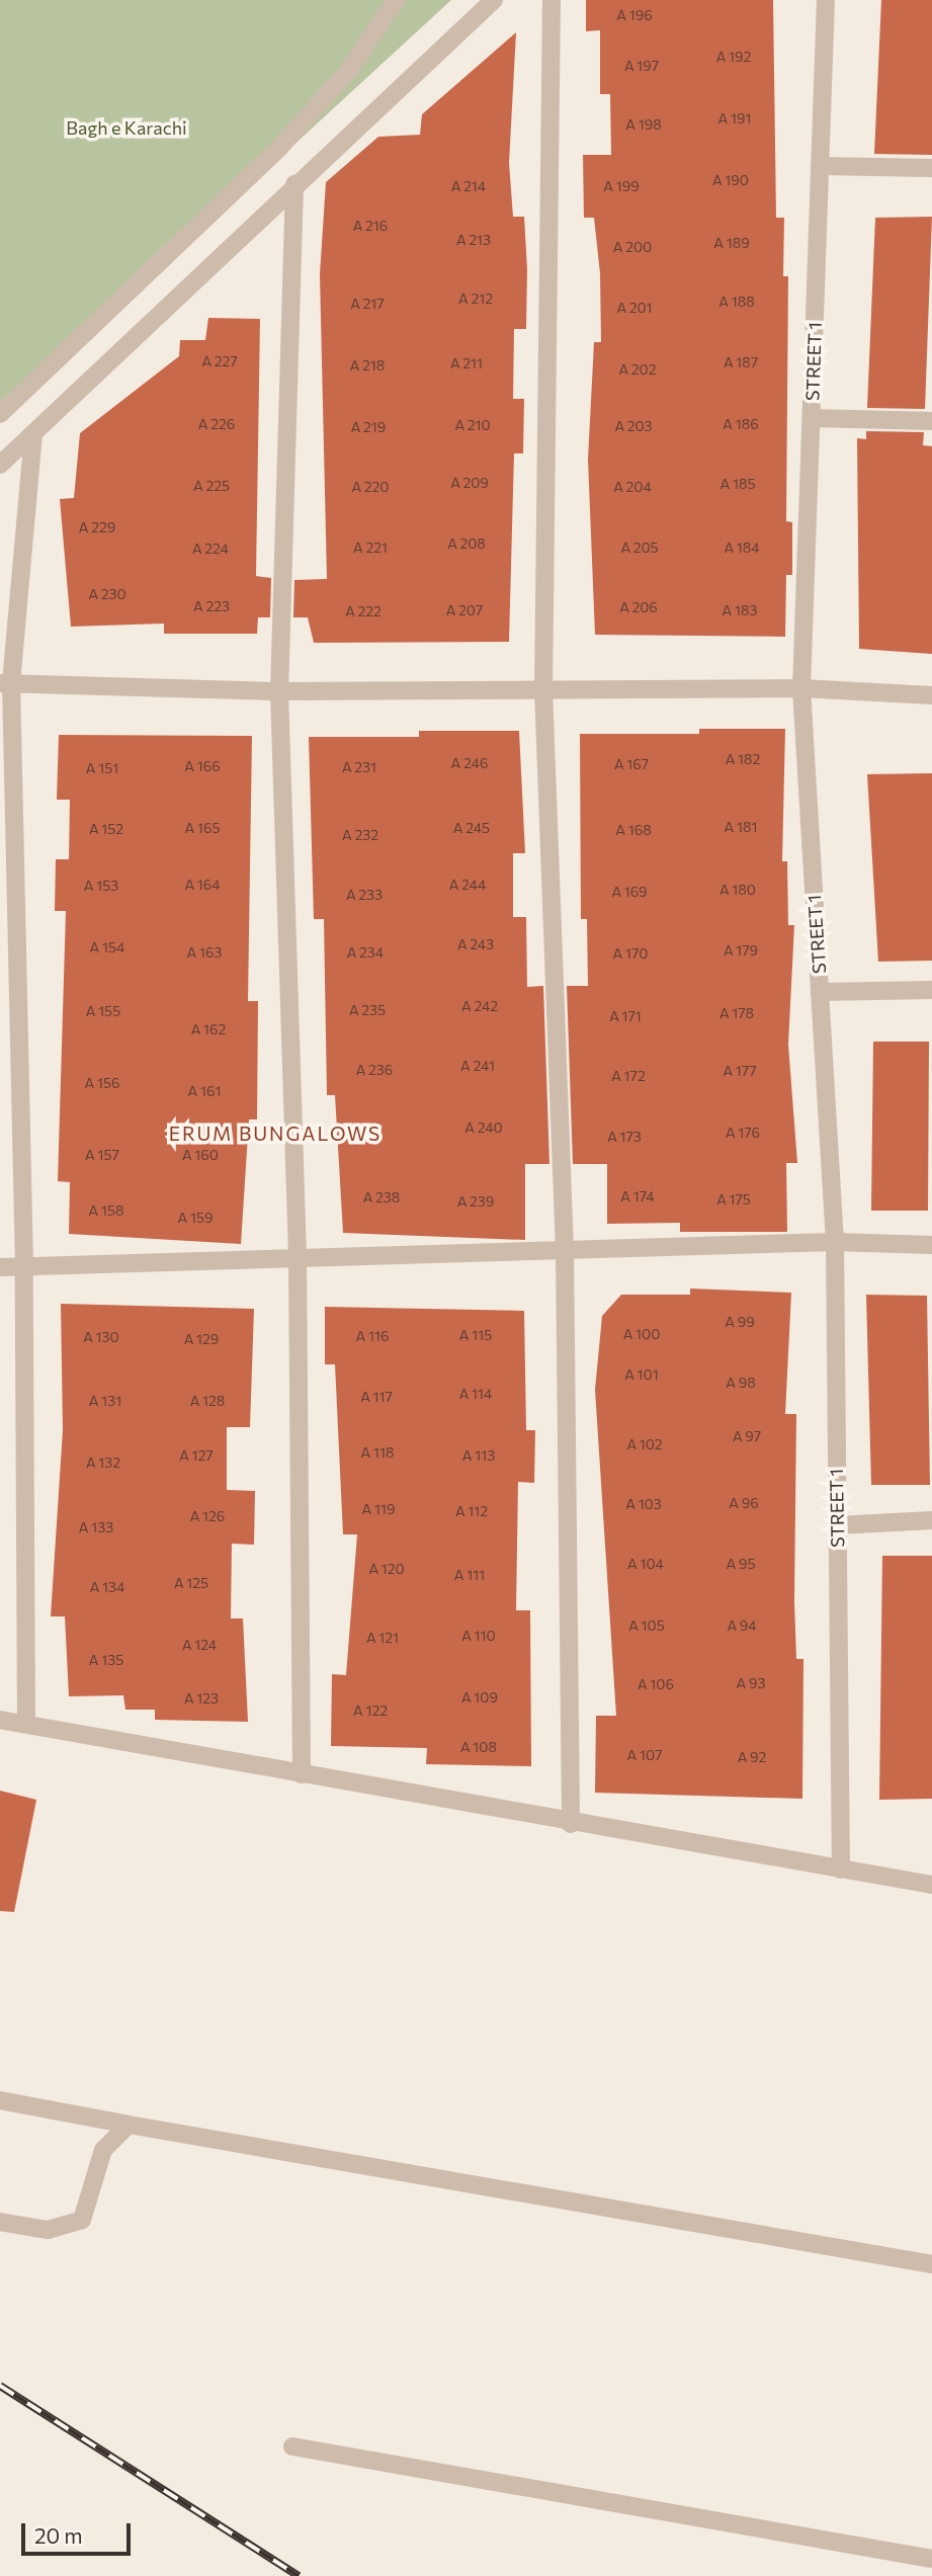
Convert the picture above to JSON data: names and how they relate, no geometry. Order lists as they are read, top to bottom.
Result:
{
  "streets": {
    "street": ["STREET 1"]
  },
  "districts": ["ERUM BUNGALOWS"],
  "parks": ["Bagh e Karachi"],
  "house_numbers": [
    "A 196",
    "A 192",
    "A 197",
    "A 191",
    "A 198",
    "A 190",
    "A 214",
    "A 199",
    "A 216",
    "A 213",
    "A 189",
    "A 200",
    "A 212",
    "A 188",
    "A 217",
    "A 201",
    "A 227",
    "A 187",
    "A 211",
    "A 218",
    "A 202",
    "A 226",
    "A 186",
    "A 210",
    "A 203",
    "A 219",
    "A 209",
    "A 185",
    "A 225",
    "A 220",
    "A 204",
    "A 229",
    "A 208",
    "A 221",
    "A 205",
    "A 184",
    "A 224",
    "A 230",
    "A 223",
    "A 206",
    "A 207",
    "A 183",
    "A 222",
    "A 182",
    "A 246",
    "A 167",
    "A 166",
    "A 231",
    "A 151",
    "A 181",
    "A 165",
    "A 245",
    "A 152",
    "A 168",
    "A 232",
    "A 164",
    "A 244",
    "A 153",
    "A 180",
    "A 169",
    "A 233",
    "A 243",
    "A 154",
    "A 179",
    "A 163",
    "A 234",
    "A 170",
    "A 242",
    "A 235",
    "A 155",
    "A 178",
    "A 171",
    "A 162",
    "A 241",
    "A 236",
    "A 177",
    "A 172",
    "A 156",
    "A 161",
    "A 240",
    "A 176",
    "A 173",
    "A 157",
    "A 160",
    "A 174",
    "A 238",
    "A 175",
    "A 239",
    "A 158",
    "A 159",
    "A 99",
    "A 100",
    "A 115",
    "A 116",
    "A 130",
    "A 129",
    "A 101",
    "A 98",
    "A 114",
    "A 117",
    "A 131",
    "A 128",
    "A 97",
    "A 102",
    "A 118",
    "A 127",
    "A 113",
    "A 132",
    "A 96",
    "A 103",
    "A 119",
    "A 112",
    "A 126",
    "A 133",
    "A 104",
    "A 95",
    "A 120",
    "A 111",
    "A 125",
    "A 134",
    "A 105",
    "A 94",
    "A 110",
    "A 121",
    "A 124",
    "A 135",
    "A 93",
    "A 106",
    "A 109",
    "A 123",
    "A 122",
    "A 108",
    "A 107",
    "A 92"
  ],
  "scale_bar": "20 m"
}
